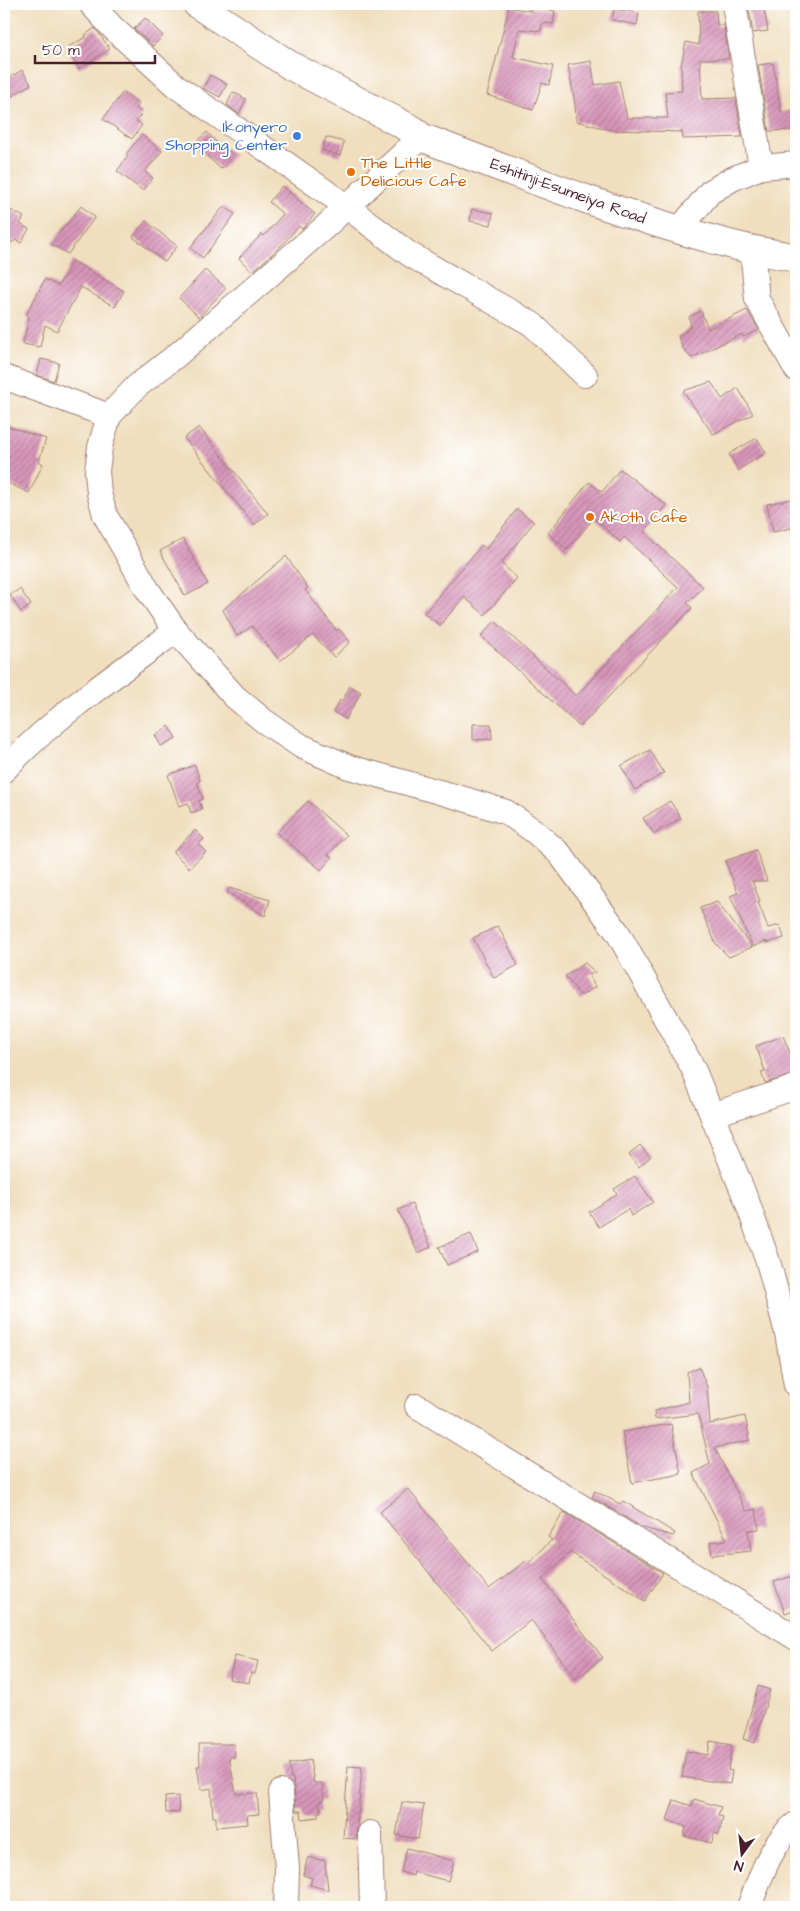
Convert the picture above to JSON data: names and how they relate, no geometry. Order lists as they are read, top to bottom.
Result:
{
  "streets": {
    "highway": ["Eshitinji-Esumeiya Road"]
  },
  "places": ["Ikonyero Shopping Center", "The Little Delicious Cafe", "Akoth Cafe"],
  "scale_bar": "50 m",
  "north": "bottom"
}
